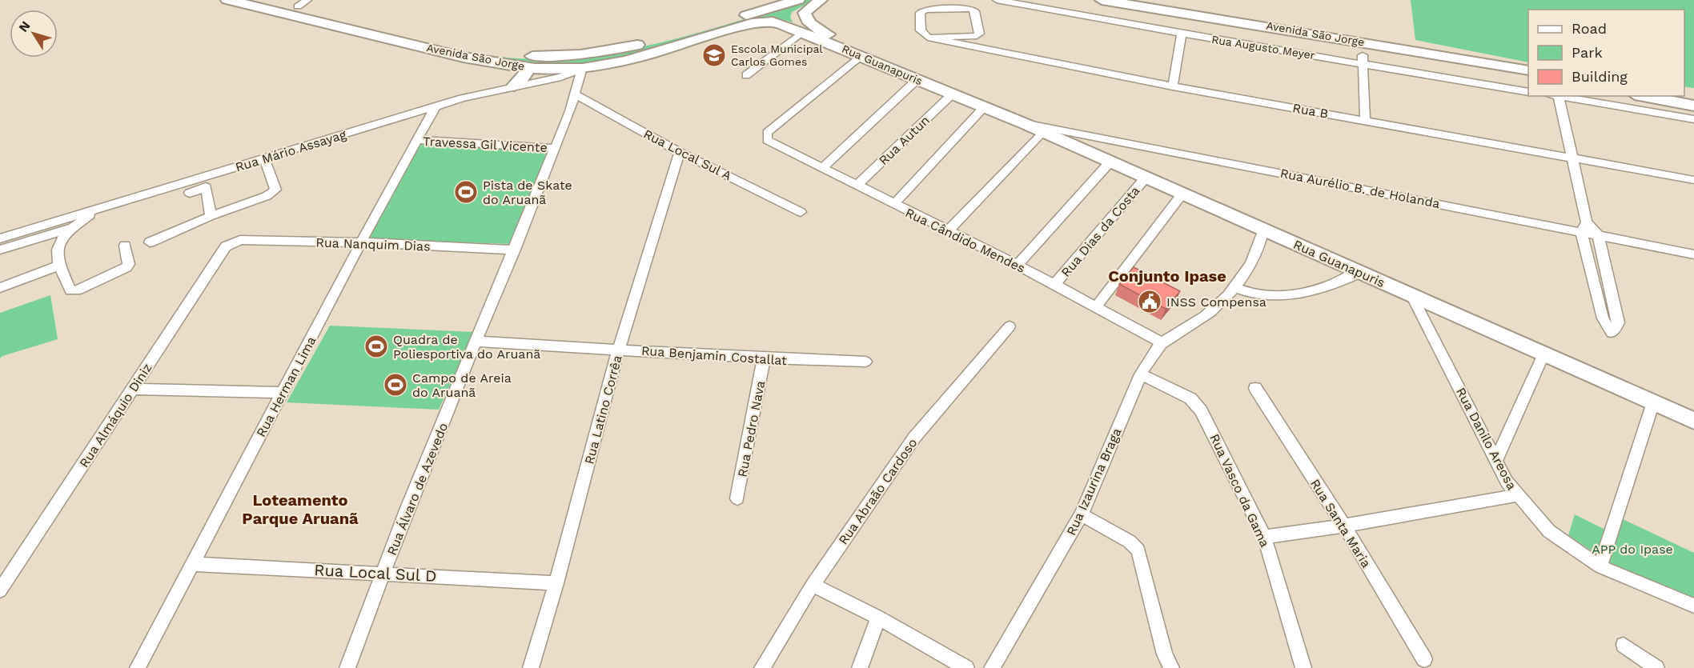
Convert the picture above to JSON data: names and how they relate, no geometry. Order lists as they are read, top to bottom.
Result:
{
  "streets": {
    "main road": ["Avenida São Jorge", "Rua Guanapuris"],
    "street": [
      "Rua Augusto Meyer",
      "Rua B",
      "Rua Autun",
      "Travessa Gil Vicente",
      "Rua Mário Assayag",
      "Rua Local Sul A",
      "Rua Aurélio B. de Holanda",
      "Rua Dias da Costa",
      "Rua Cândido Mendes",
      "Rua Nanquim Dias",
      "Rua Benjamin Costallat",
      "Rua Herman Lima",
      "Rua Latino Corrêa",
      "Rua Almáquio Diniz",
      "Rua Pedro Nava",
      "Rua Danilo Areosa",
      "Rua Izaurina Braga",
      "Rua Álvaro de Azevedo",
      "Rua Vasco da Gama",
      "Rua Abraão Cardoso",
      "Rua Santa Maria",
      "Rua Local Sul D"
    ]
  },
  "crossings": [
    ["Avenida São Jorge", "Rua Guanapuris"],
    ["Avenida São Jorge", "Rua Mário Assayag"],
    ["Avenida São Jorge", "Rua Álvaro de Azevedo"],
    ["Rua Guanapuris", "Rua Autun"],
    ["Rua Guanapuris", "Rua Aurélio B. de Holanda"],
    ["Rua Guanapuris", "Rua Dias da Costa"],
    ["Rua Guanapuris", "Rua Cândido Mendes"],
    ["Rua Guanapuris", "Rua Danilo Areosa"],
    ["Rua Guanapuris", "Rua Izaurina Braga"],
    ["Rua Autun", "Rua Cândido Mendes"],
    ["Travessa Gil Vicente", "Rua Herman Lima"],
    ["Travessa Gil Vicente", "Rua Álvaro de Azevedo"],
    ["Rua Mário Assayag", "Rua Herman Lima"],
    ["Rua Mário Assayag", "Rua Álvaro de Azevedo"],
    ["Rua Local Sul A", "Rua Latino Corrêa"],
    ["Rua Local Sul A", "Rua Álvaro de Azevedo"],
    ["Rua Dias da Costa", "Rua Cândido Mendes"],
    ["Rua Cândido Mendes", "Rua Izaurina Braga"],
    ["Rua Nanquim Dias", "Rua Herman Lima"],
    ["Rua Nanquim Dias", "Rua Almáquio Diniz"],
    ["Rua Nanquim Dias", "Rua Álvaro de Azevedo"],
    ["Rua Benjamin Costallat", "Rua Latino Corrêa"],
    ["Rua Benjamin Costallat", "Rua Pedro Nava"],
    ["Rua Benjamin Costallat", "Rua Álvaro de Azevedo"],
    ["Rua Herman Lima", "Rua Local Sul D"],
    ["Rua Latino Corrêa", "Rua Local Sul D"],
    ["Rua Izaurina Braga", "Rua Vasco da Gama"],
    ["Rua Álvaro de Azevedo", "Rua Local Sul D"]
  ],
  "districts": ["Conjunto Ipase", "Loteamento Parque Aruanã"],
  "parks": ["APP do Ipase"],
  "places": {
    "school or university": ["Escola Municipal Carlos Gomes"],
    "sports": ["Pista de Skate do Aruanã", "Quadra de Poliesportiva do Aruanã", "Campo de Areia do Aruanã"],
    "public building": ["INSS Compensa"]
  },
  "legend": ["Road", "Park", "Building"],
  "north": "top left"
}
